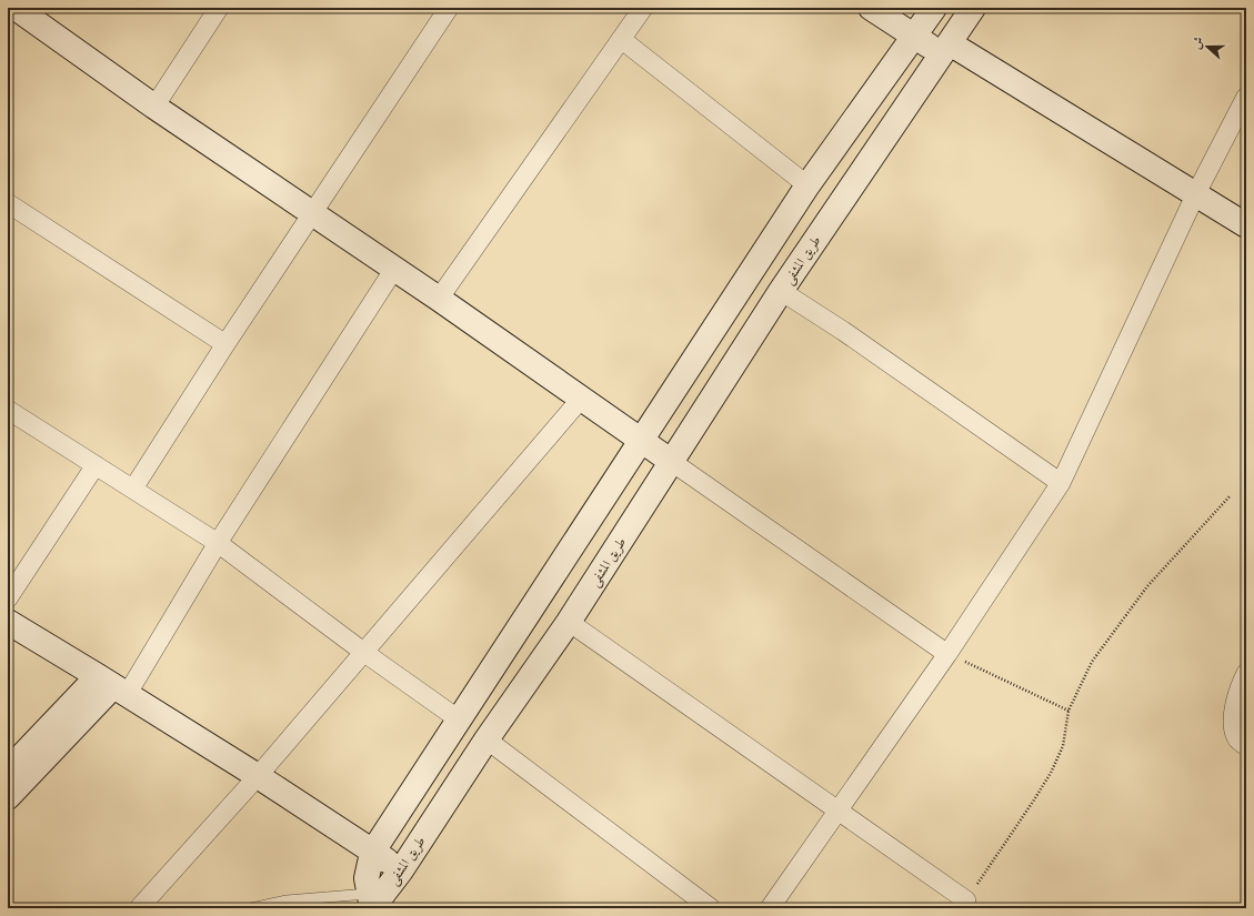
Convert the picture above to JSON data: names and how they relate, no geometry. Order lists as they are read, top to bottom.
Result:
{
  "streets": {
    "street": ["طريق المشفى"]
  },
  "north": "left"
}
